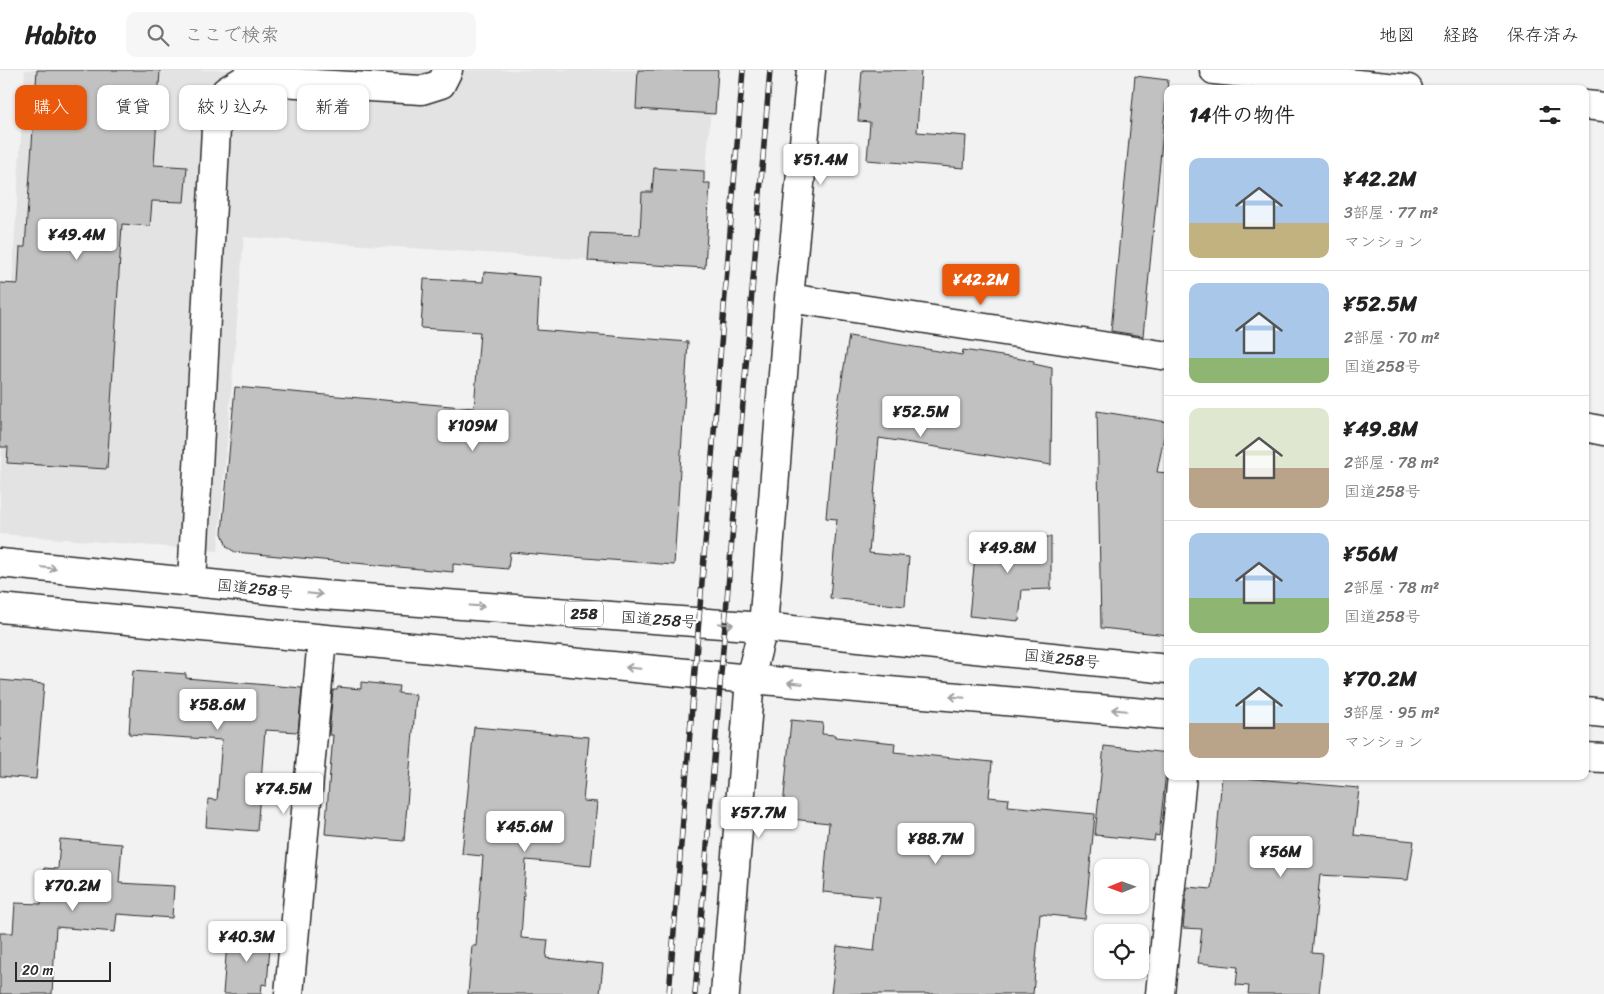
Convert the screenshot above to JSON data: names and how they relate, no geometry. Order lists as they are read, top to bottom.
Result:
{
  "streets": {
    "main road": ["国道258号", "258"]
  },
  "scale_bar": "20 m",
  "north": "left",
  "page": {
    "header": "Habito",
    "search": "ここで検索",
    "nav": ["地図", "経路", "保存済み"],
    "chip": [
      "購入",
      "賃貸",
      "絞り込み",
      "新着"
    ],
    "heading": "14件の物件",
    "price": [
      "¥51.4M",
      "¥49.4M",
      "¥42.2M",
      "¥52.5M",
      "¥109M",
      "¥49.8M",
      "¥58.6M",
      "¥74.5M",
      "¥57.7M",
      "¥45.6M",
      "¥88.7M",
      "¥56M",
      "¥70.2M",
      "¥40.3M"
    ],
    "list": [
      {
        "name": "¥42.2M",
        "note": "3部屋 · 77 m² · マンション"
      },
      {
        "name": "¥52.5M",
        "note": "2部屋 · 70 m² · 国道258号"
      },
      {
        "name": "¥49.8M",
        "note": "2部屋 · 78 m² · 国道258号"
      },
      {
        "name": "¥56M",
        "note": "2部屋 · 78 m² · 国道258号"
      },
      {
        "name": "¥70.2M",
        "note": "3部屋 · 95 m² · マンション"
      }
    ],
    "scale": "20 m"
  }
}
